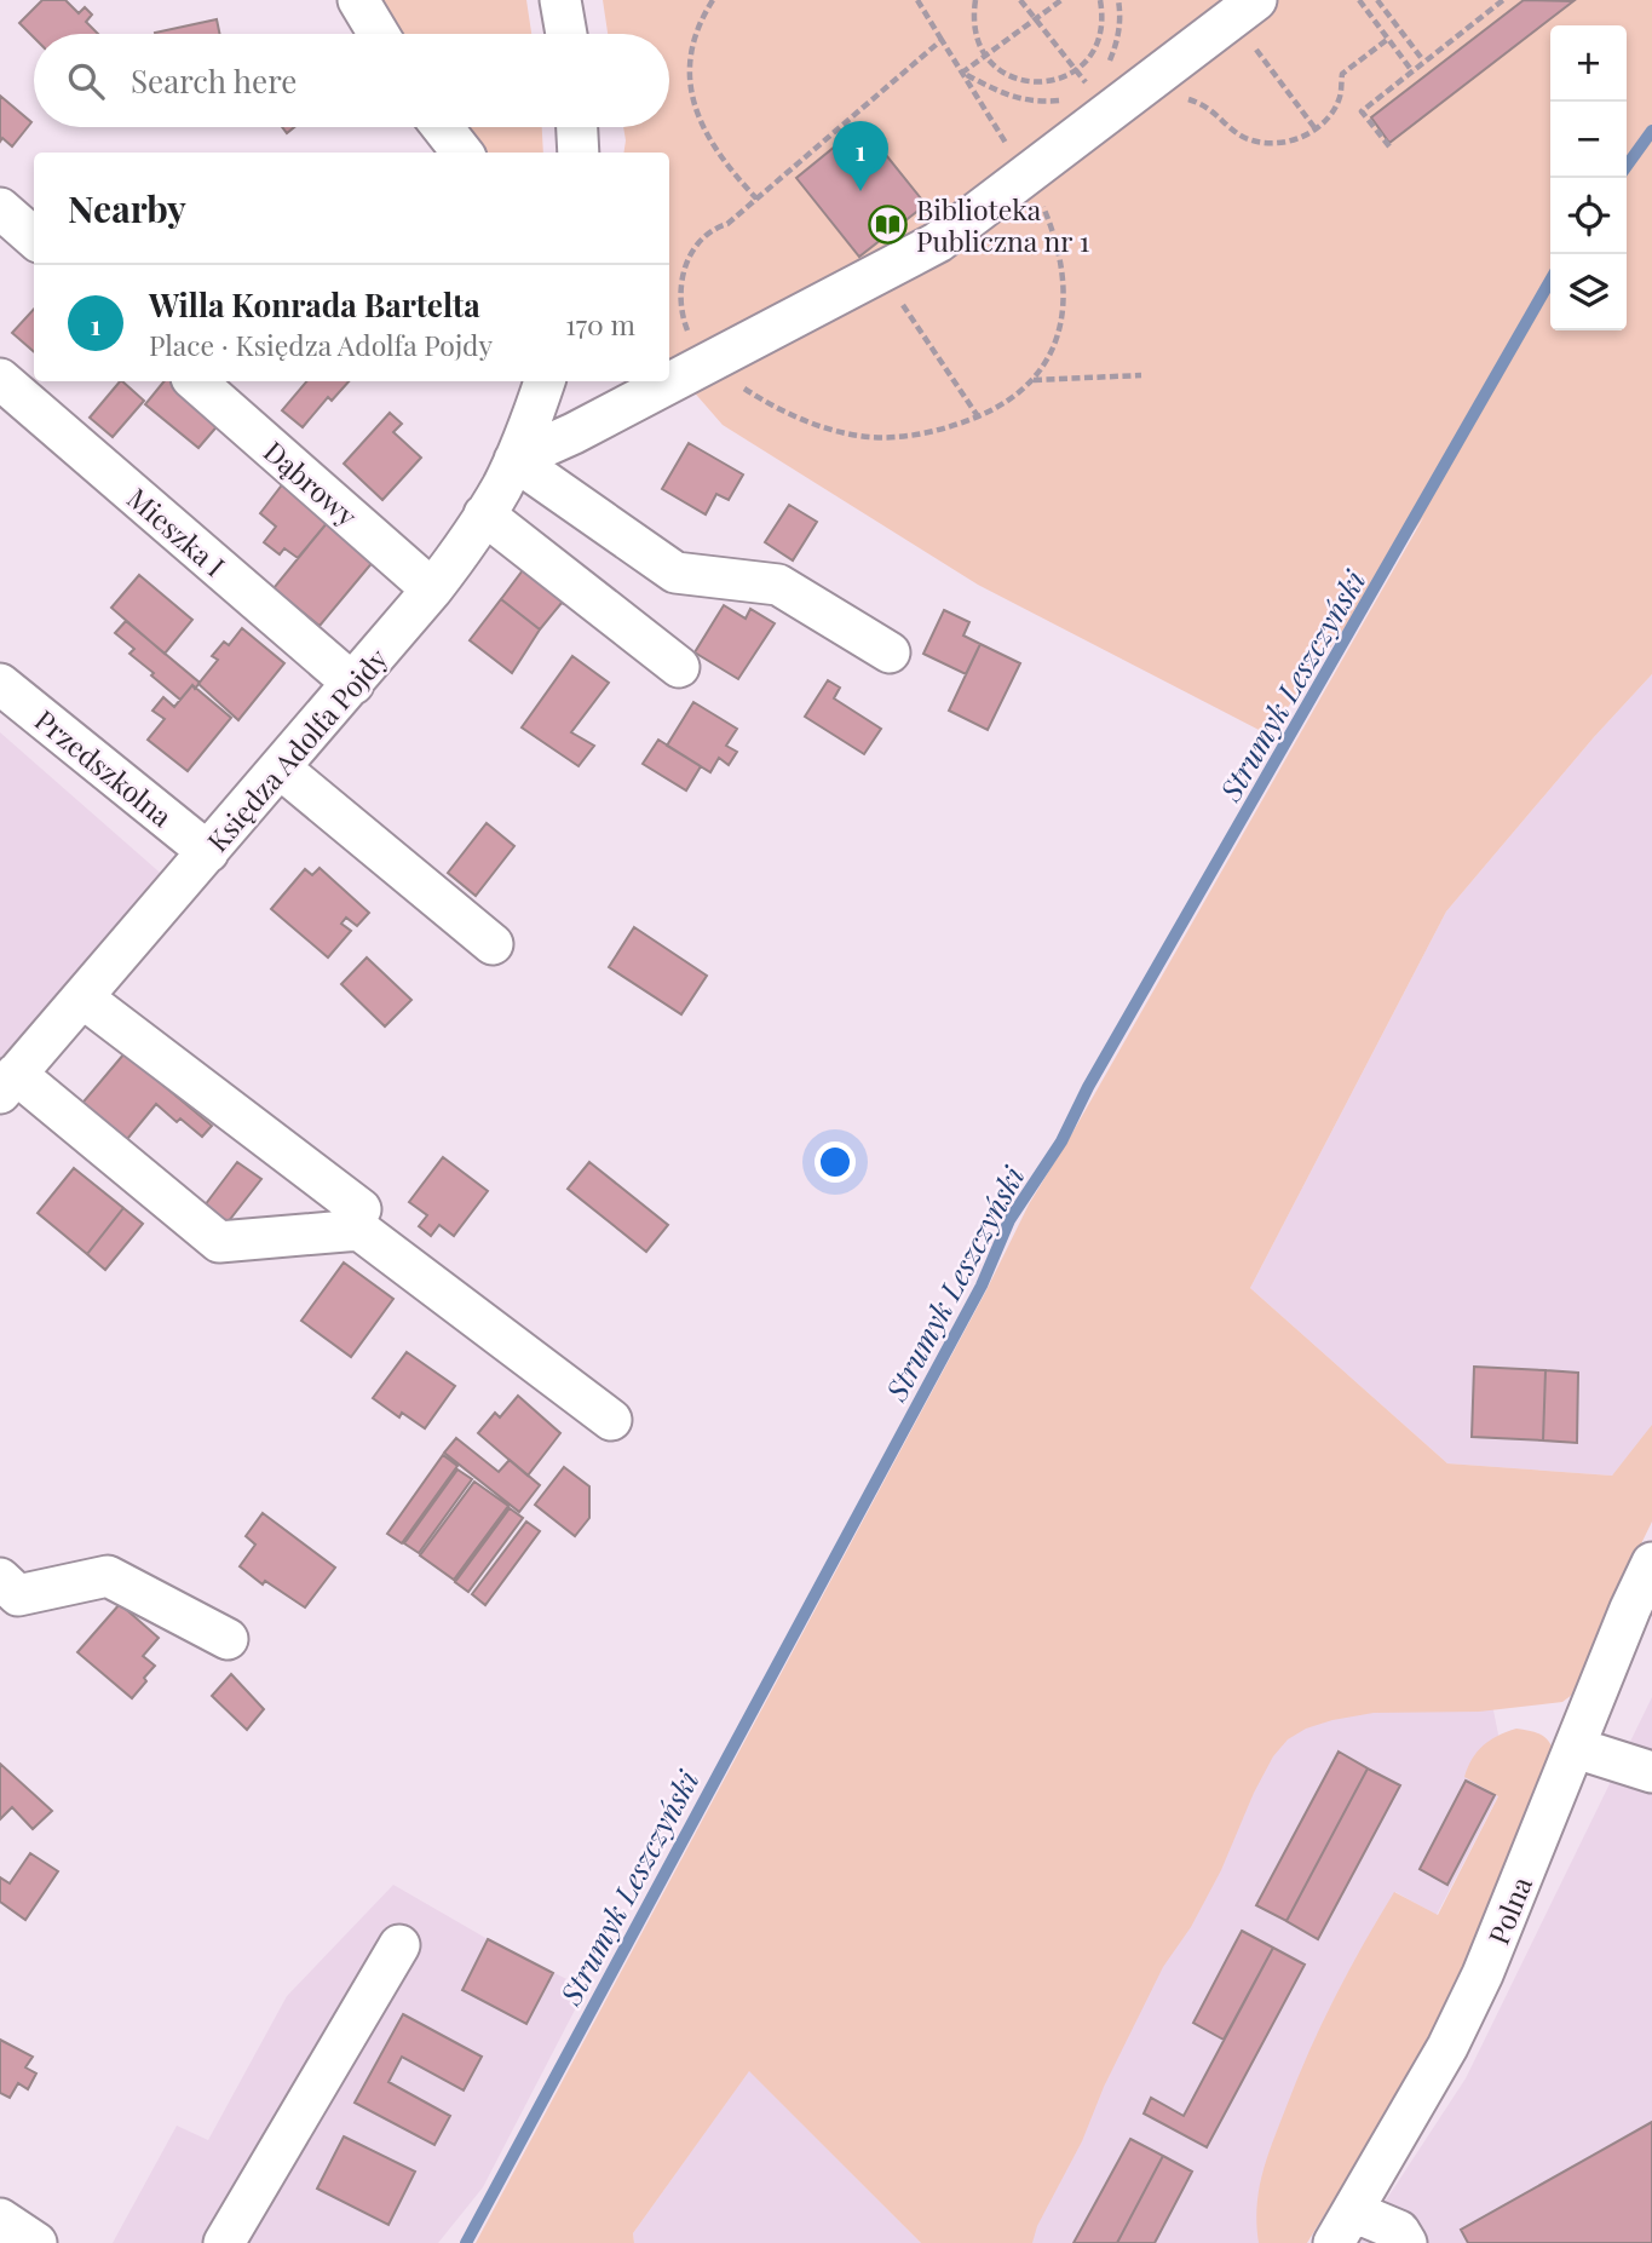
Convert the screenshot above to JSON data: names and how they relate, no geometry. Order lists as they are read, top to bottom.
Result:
{
  "streets": {
    "street": [
      "Dąbrowy",
      "Mieszka I",
      "Księdza Adolfa Pojdy",
      "Przedszkolna",
      "Polna"
    ]
  },
  "crossings": [
    ["Dąbrowy", "Księdza Adolfa Pojdy"],
    ["Mieszka I", "Księdza Adolfa Pojdy"],
    ["Księdza Adolfa Pojdy", "Przedszkolna"]
  ],
  "water": ["Strumyk Leszczyński"],
  "places": {
    "library": ["Biblioteka Publiczna nr 1"]
  },
  "page": {
    "map_buttons": ["+", "−"],
    "search": "Search here",
    "pins": "1",
    "heading": "Nearby",
    "list": [
      {
        "mark": "1",
        "name": "Willa Konrada Bartelta",
        "note": "Place · Księdza Adolfa Pojdy",
        "value": "170 m"
      }
    ]
  }
}
